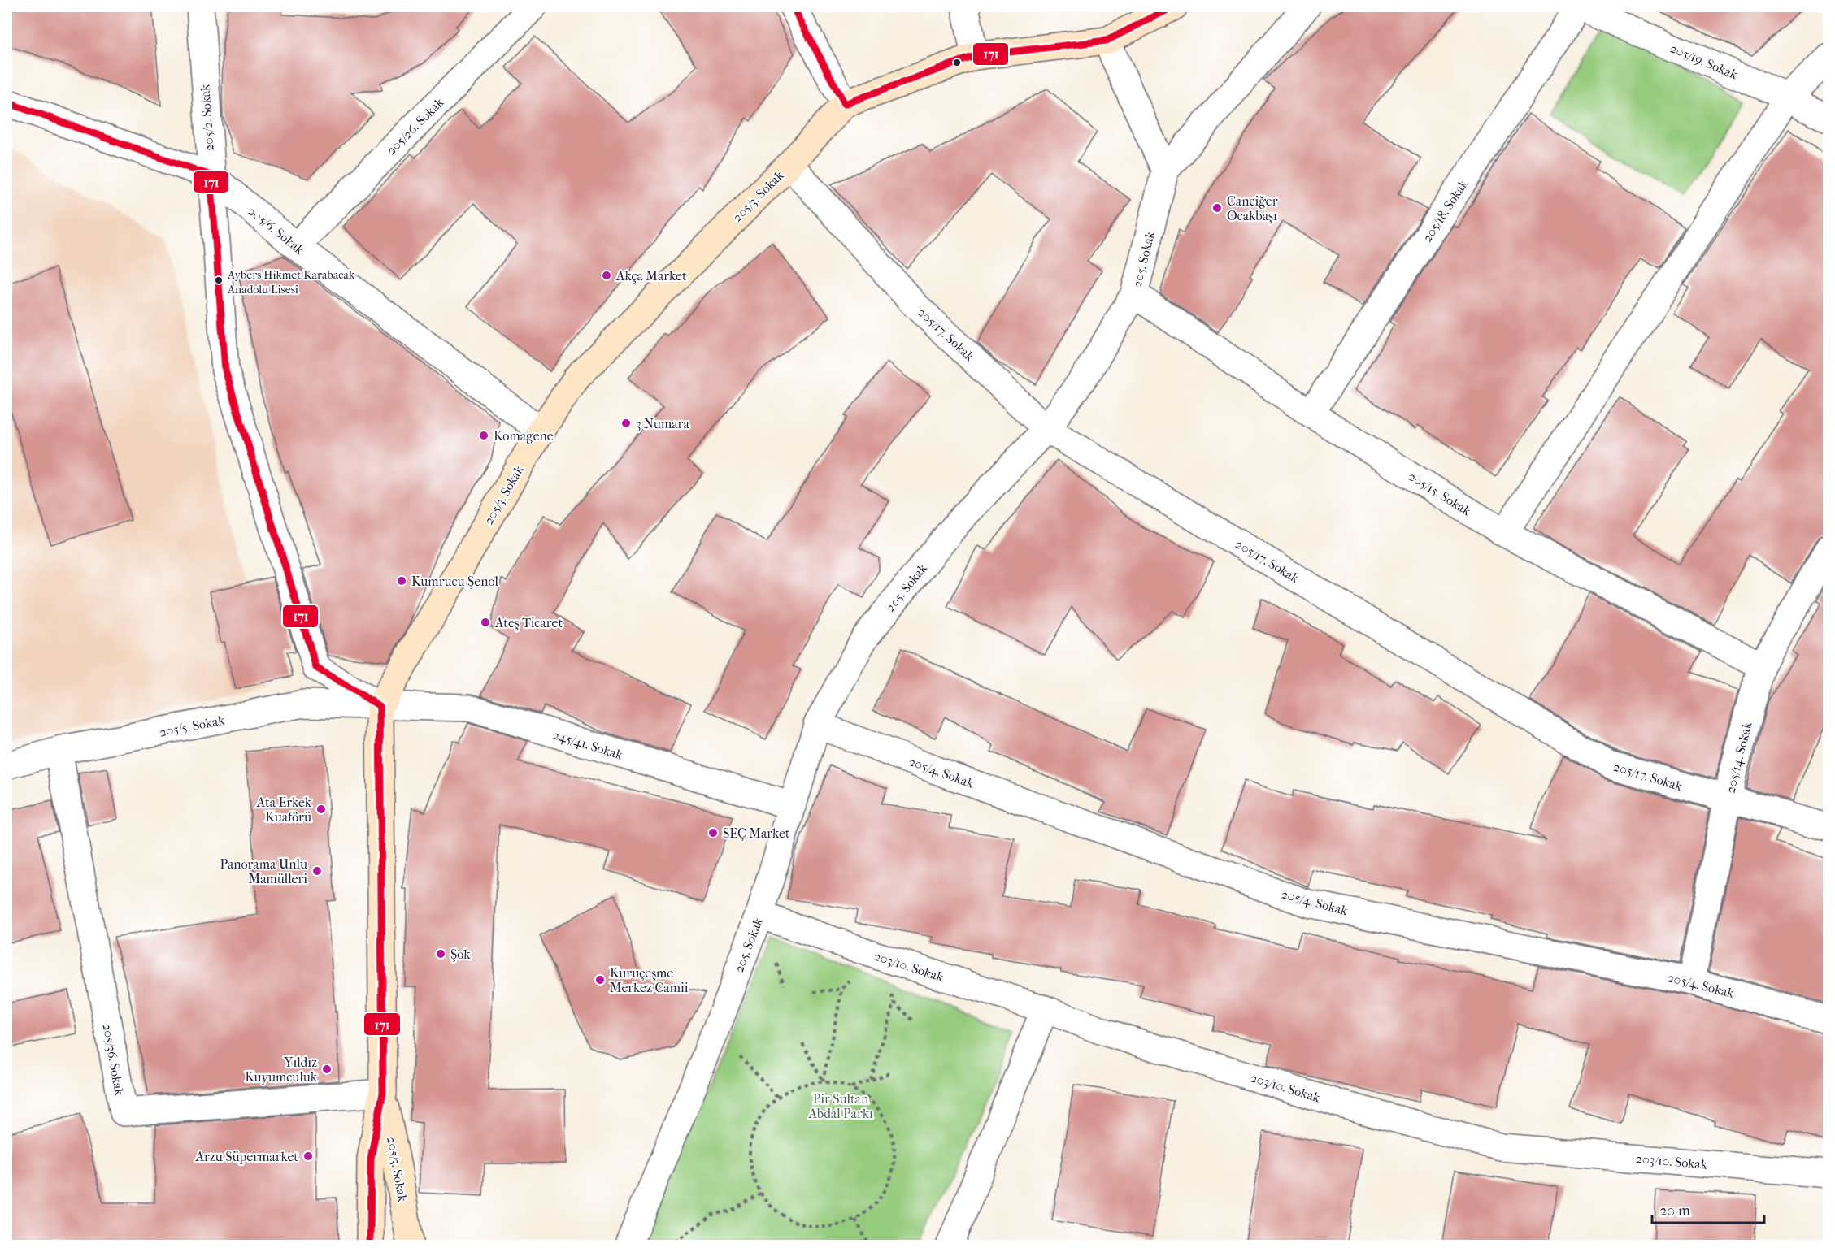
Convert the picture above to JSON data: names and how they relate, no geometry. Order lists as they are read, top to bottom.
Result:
{
  "streets": {
    "main road": ["205/3. Sokak"],
    "street": [
      "205/19. Sokak",
      "205/2. Sokak",
      "205/26. Sokak",
      "205/18. Sokak",
      "205/6. Sokak",
      "205. Sokak",
      "205/17. Sokak",
      "205/15. Sokak",
      "205/5. Sokak",
      "245/41. Sokak",
      "205/14. Sokak",
      "205/4. Sokak",
      "203/10. Sokak",
      "205/36. Sokak"
    ]
  },
  "crossings": [
    ["205/19. Sokak", "205/18. Sokak"],
    ["205/2. Sokak", "205/3. Sokak"],
    ["205/2. Sokak", "205/6. Sokak"],
    ["205/2. Sokak", "205/5. Sokak"],
    ["205/2. Sokak", "245/41. Sokak"],
    ["205/26. Sokak", "205/6. Sokak"],
    ["205/3. Sokak", "205/6. Sokak"],
    ["205/3. Sokak", "205/17. Sokak"],
    ["205/3. Sokak", "205/5. Sokak"],
    ["205/3. Sokak", "245/41. Sokak"],
    ["205/3. Sokak", "205/36. Sokak"],
    ["205/18. Sokak", "205/15. Sokak"],
    ["205. Sokak", "205/17. Sokak"],
    ["205. Sokak", "205/15. Sokak"],
    ["205. Sokak", "245/41. Sokak"],
    ["205. Sokak", "205/4. Sokak"],
    ["205. Sokak", "203/10. Sokak"],
    ["205/17. Sokak", "205/14. Sokak"],
    ["205/15. Sokak", "205/14. Sokak"],
    ["205/5. Sokak", "245/41. Sokak"],
    ["205/5. Sokak", "205/36. Sokak"],
    ["205/14. Sokak", "205/4. Sokak"]
  ],
  "parks": ["Pir Sultan Abdal Parkı"],
  "places": [
    "Canciğer Ocakbaşı",
    "Akça Market",
    "Aybers Hikmet Karabacak Anadolu Lisesi",
    "3 Numara",
    "Komagene",
    "Kumrucu Şenol",
    "Ateş Ticaret",
    "Ata Erkek Kuaförü",
    "SEÇ Market",
    "Panorama Unlu Mamülleri",
    "Şok",
    "Kuruçeşme Merkez Camii",
    "Yıldız Kuyumculuk",
    "Arzu Süpermarket"
  ],
  "lines": ["transit line 171"],
  "scale_bar": "20 m"
}
